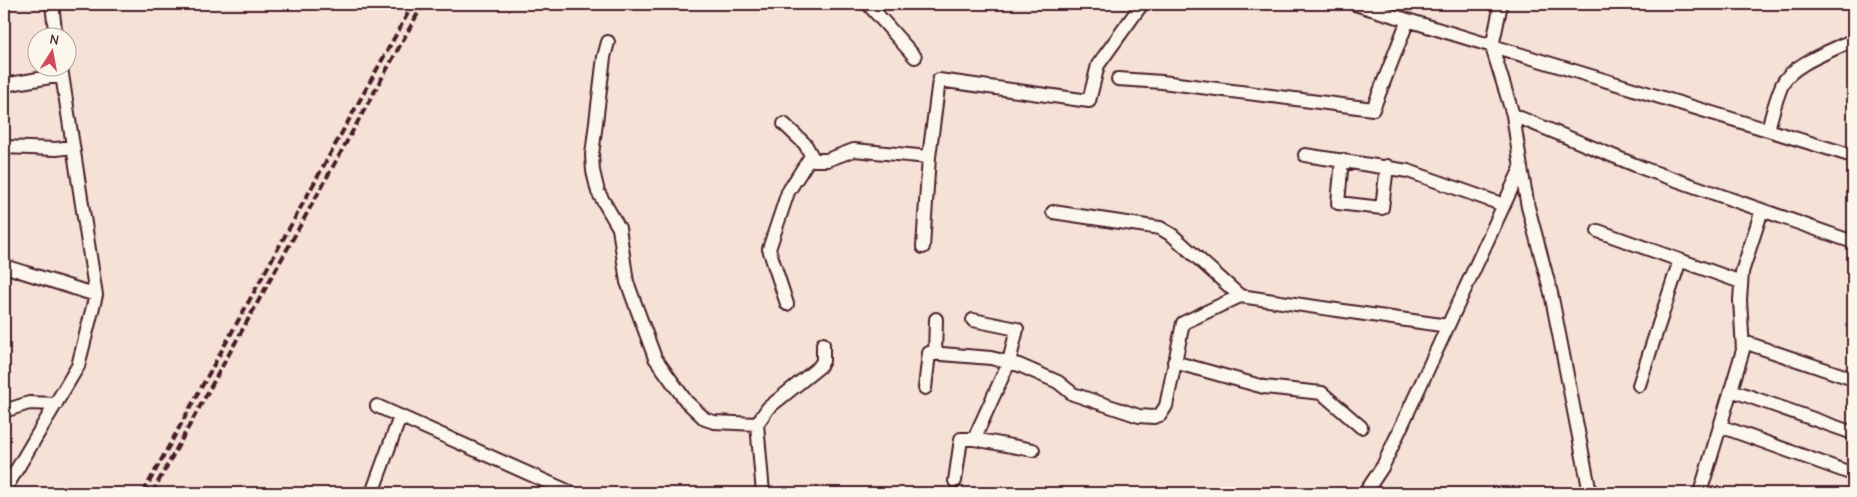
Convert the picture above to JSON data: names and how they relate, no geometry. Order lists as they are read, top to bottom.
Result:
{
  "north": "top"
}
